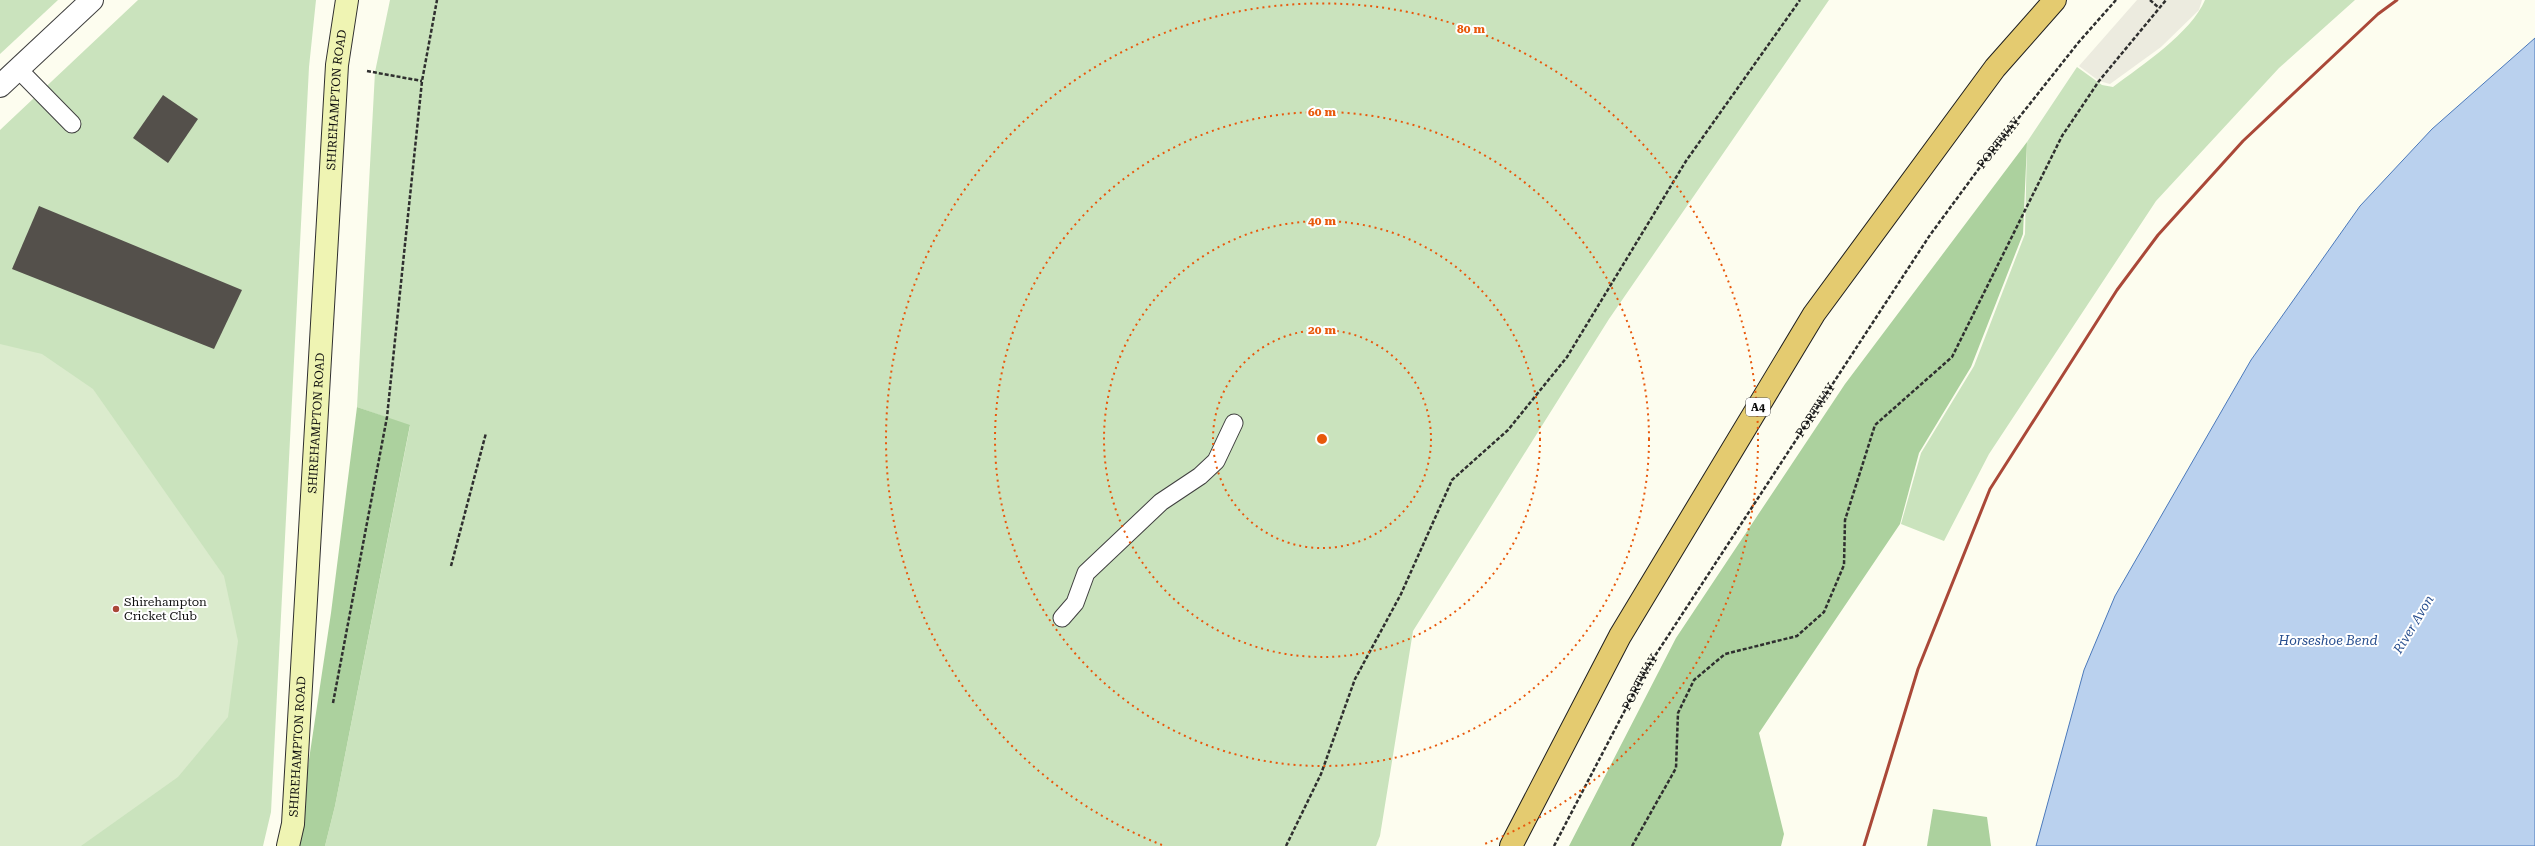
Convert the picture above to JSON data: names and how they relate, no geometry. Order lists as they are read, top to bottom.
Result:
{
  "streets": {
    "highway": ["A4"],
    "main road": ["SHIREHAMPTON ROAD"],
    "path": ["PORTWAY"]
  },
  "water": ["River Avon", "Horseshoe Bend"],
  "places": ["Shirehampton Cricket Club"],
  "rings": [
    "80 m",
    "60 m",
    "40 m",
    "20 m"
  ]
}
